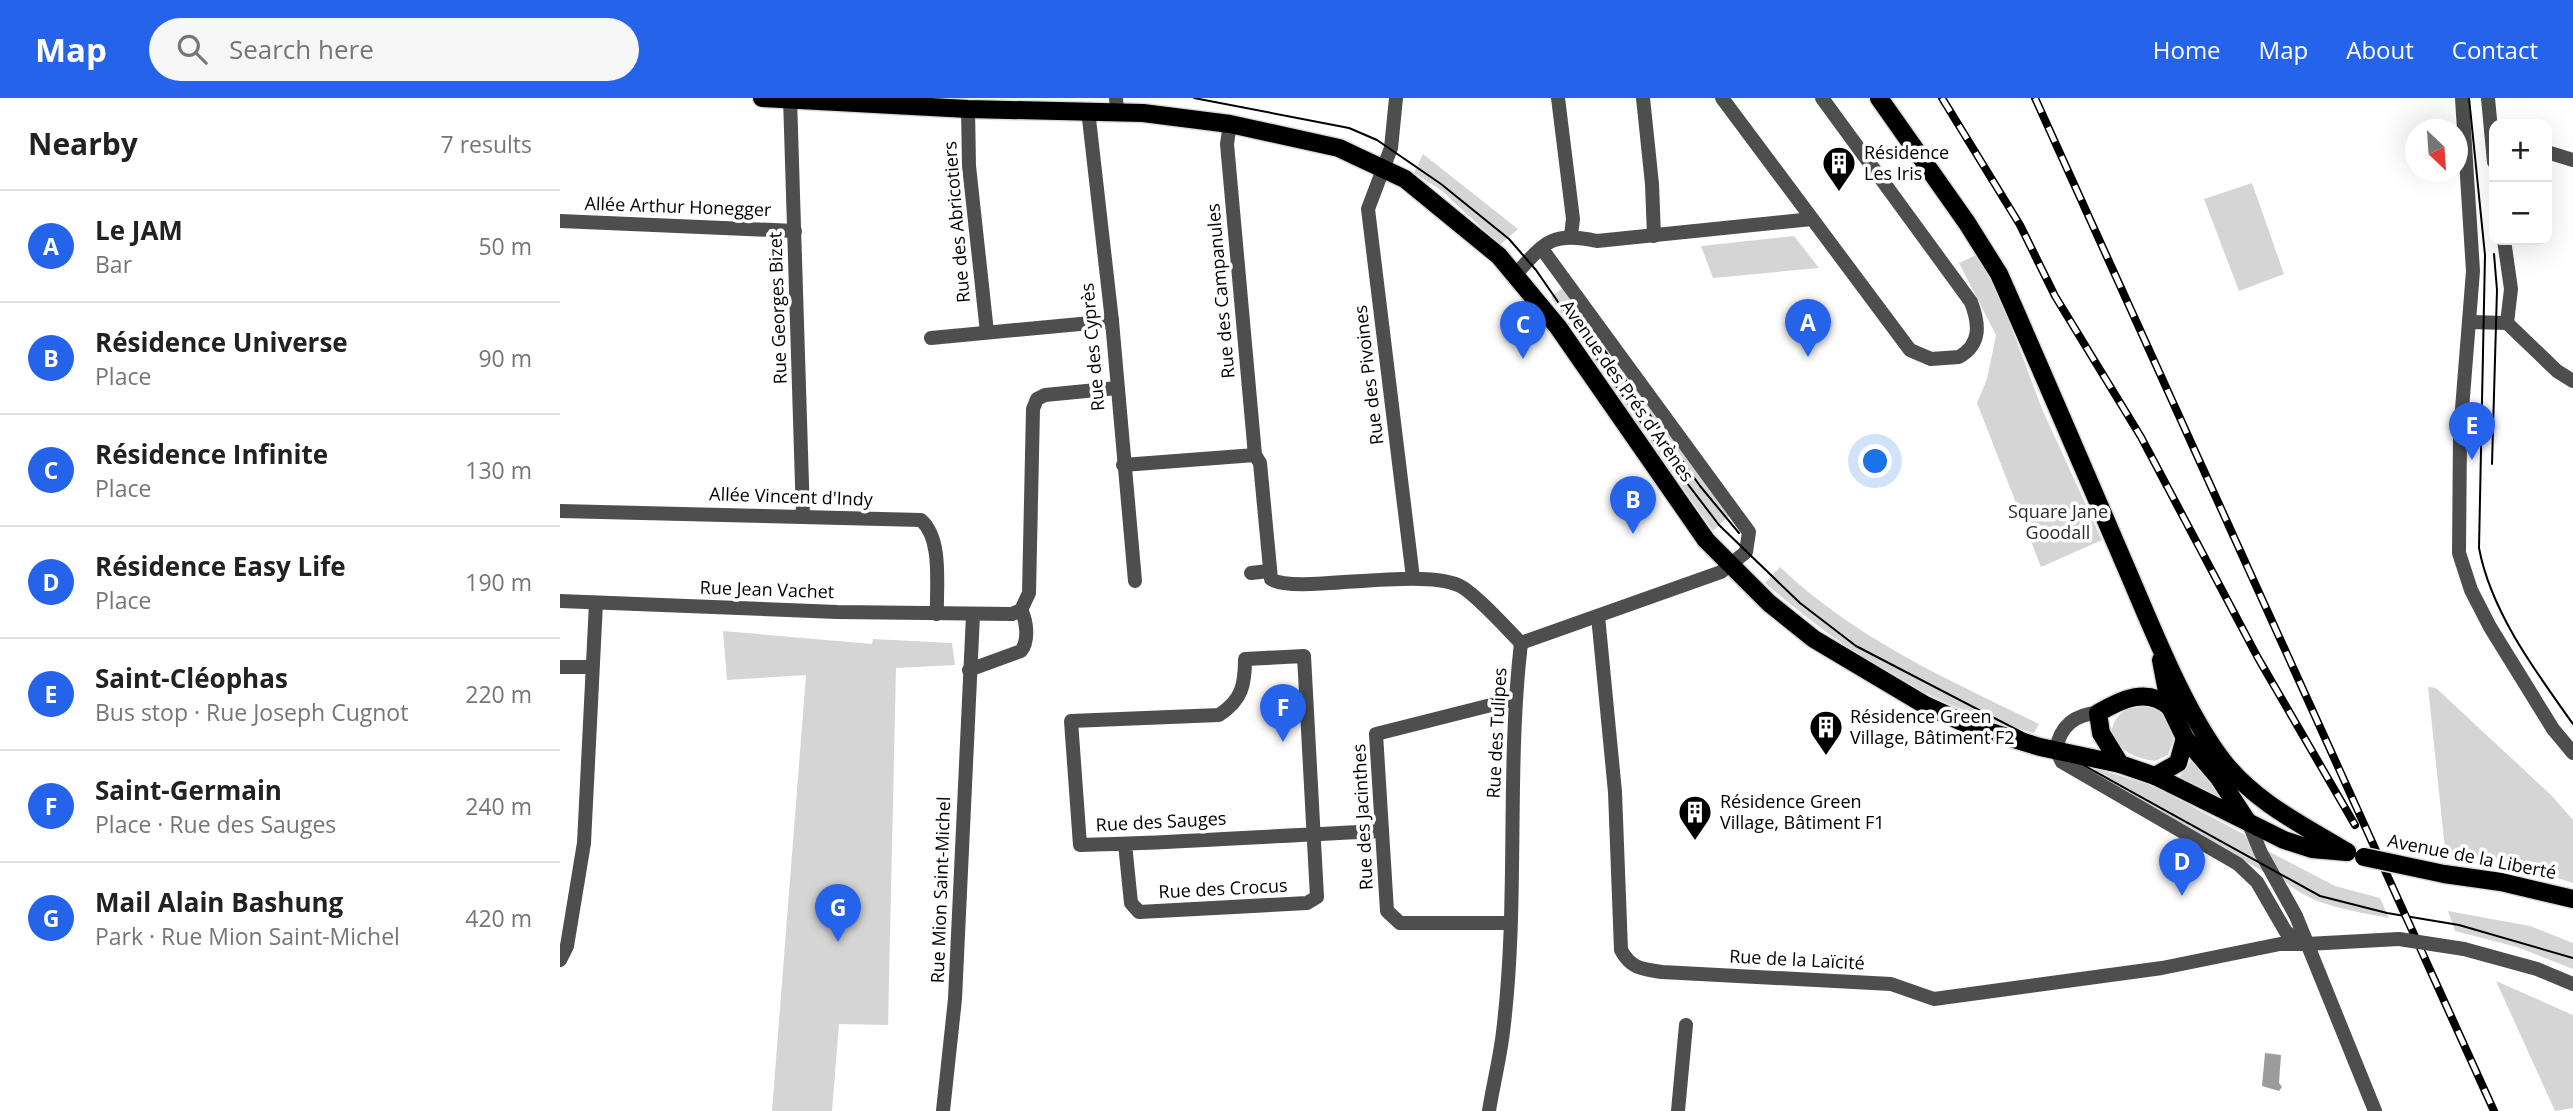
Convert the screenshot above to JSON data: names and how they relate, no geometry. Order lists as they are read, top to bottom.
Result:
{
  "streets": {
    "main road": ["Avenue des Prés d'Arènes", "Avenue de la Liberté"],
    "street": [
      "Allée Arthur Honegger",
      "Rue des Abricotiers",
      "Rue des Campanules",
      "Rue Georges Bizet",
      "Rue des Cyprès",
      "Rue des Pivoines",
      "Allée Vincent d'Indy",
      "Rue Jean Vachet",
      "Rue des Tulipes",
      "Rue des Jacinthes",
      "Rue des Sauges",
      "Rue des Crocus",
      "Rue Mion Saint-Michel",
      "Rue de la Laïcité"
    ]
  },
  "crossings": [
    ["Allée Arthur Honegger", "Rue Georges Bizet"],
    ["Rue des Abricotiers", "Avenue des Prés d'Arènes"],
    ["Rue des Campanules", "Avenue des Prés d'Arènes"],
    ["Rue Georges Bizet", "Avenue des Prés d'Arènes"],
    ["Rue Georges Bizet", "Allée Vincent d'Indy"],
    ["Rue des Cyprès", "Avenue des Prés d'Arènes"],
    ["Rue des Pivoines", "Avenue des Prés d'Arènes"],
    ["Avenue des Prés d'Arènes", "Avenue de la Liberté"],
    ["Allée Vincent d'Indy", "Rue Jean Vachet"],
    ["Rue Jean Vachet", "Rue Mion Saint-Michel"],
    ["Rue des Tulipes", "Rue des Jacinthes"],
    ["Rue des Jacinthes", "Rue des Sauges"],
    ["Rue des Sauges", "Rue des Crocus"]
  ],
  "parks": ["Square Jane Goodall"],
  "places": {
    "building": ["Résidence Les Iris", "Résidence Green Village, Bâtiment F2", "Résidence Green Village, Bâtiment F1"]
  },
  "north": "bottom right",
  "page": {
    "header": "Map",
    "search": "Search here",
    "nav": [
      "Home",
      "Map",
      "About",
      "Contact"
    ],
    "heading": ["Nearby", "7 results"],
    "map_buttons": ["+", "−"],
    "list": [
      {
        "mark": "A",
        "name": "Le JAM",
        "note": "Bar",
        "value": "50 m"
      },
      {
        "mark": "B",
        "name": "Résidence Universe",
        "note": "Place",
        "value": "90 m"
      },
      {
        "mark": "C",
        "name": "Résidence Infinite",
        "note": "Place",
        "value": "130 m"
      },
      {
        "mark": "D",
        "name": "Résidence Easy Life",
        "note": "Place",
        "value": "190 m"
      },
      {
        "mark": "E",
        "name": "Saint-Cléophas",
        "note": "Bus stop · Rue Joseph Cugnot",
        "value": "220 m"
      },
      {
        "mark": "F",
        "name": "Saint-Germain",
        "note": "Place · Rue des Sauges",
        "value": "240 m"
      },
      {
        "mark": "G",
        "name": "Mail Alain Bashung",
        "note": "Park · Rue Mion Saint-Michel",
        "value": "420 m"
      }
    ],
    "pins": [
      "A",
      "C",
      "E",
      "B",
      "F",
      "D",
      "G"
    ]
  }
}
